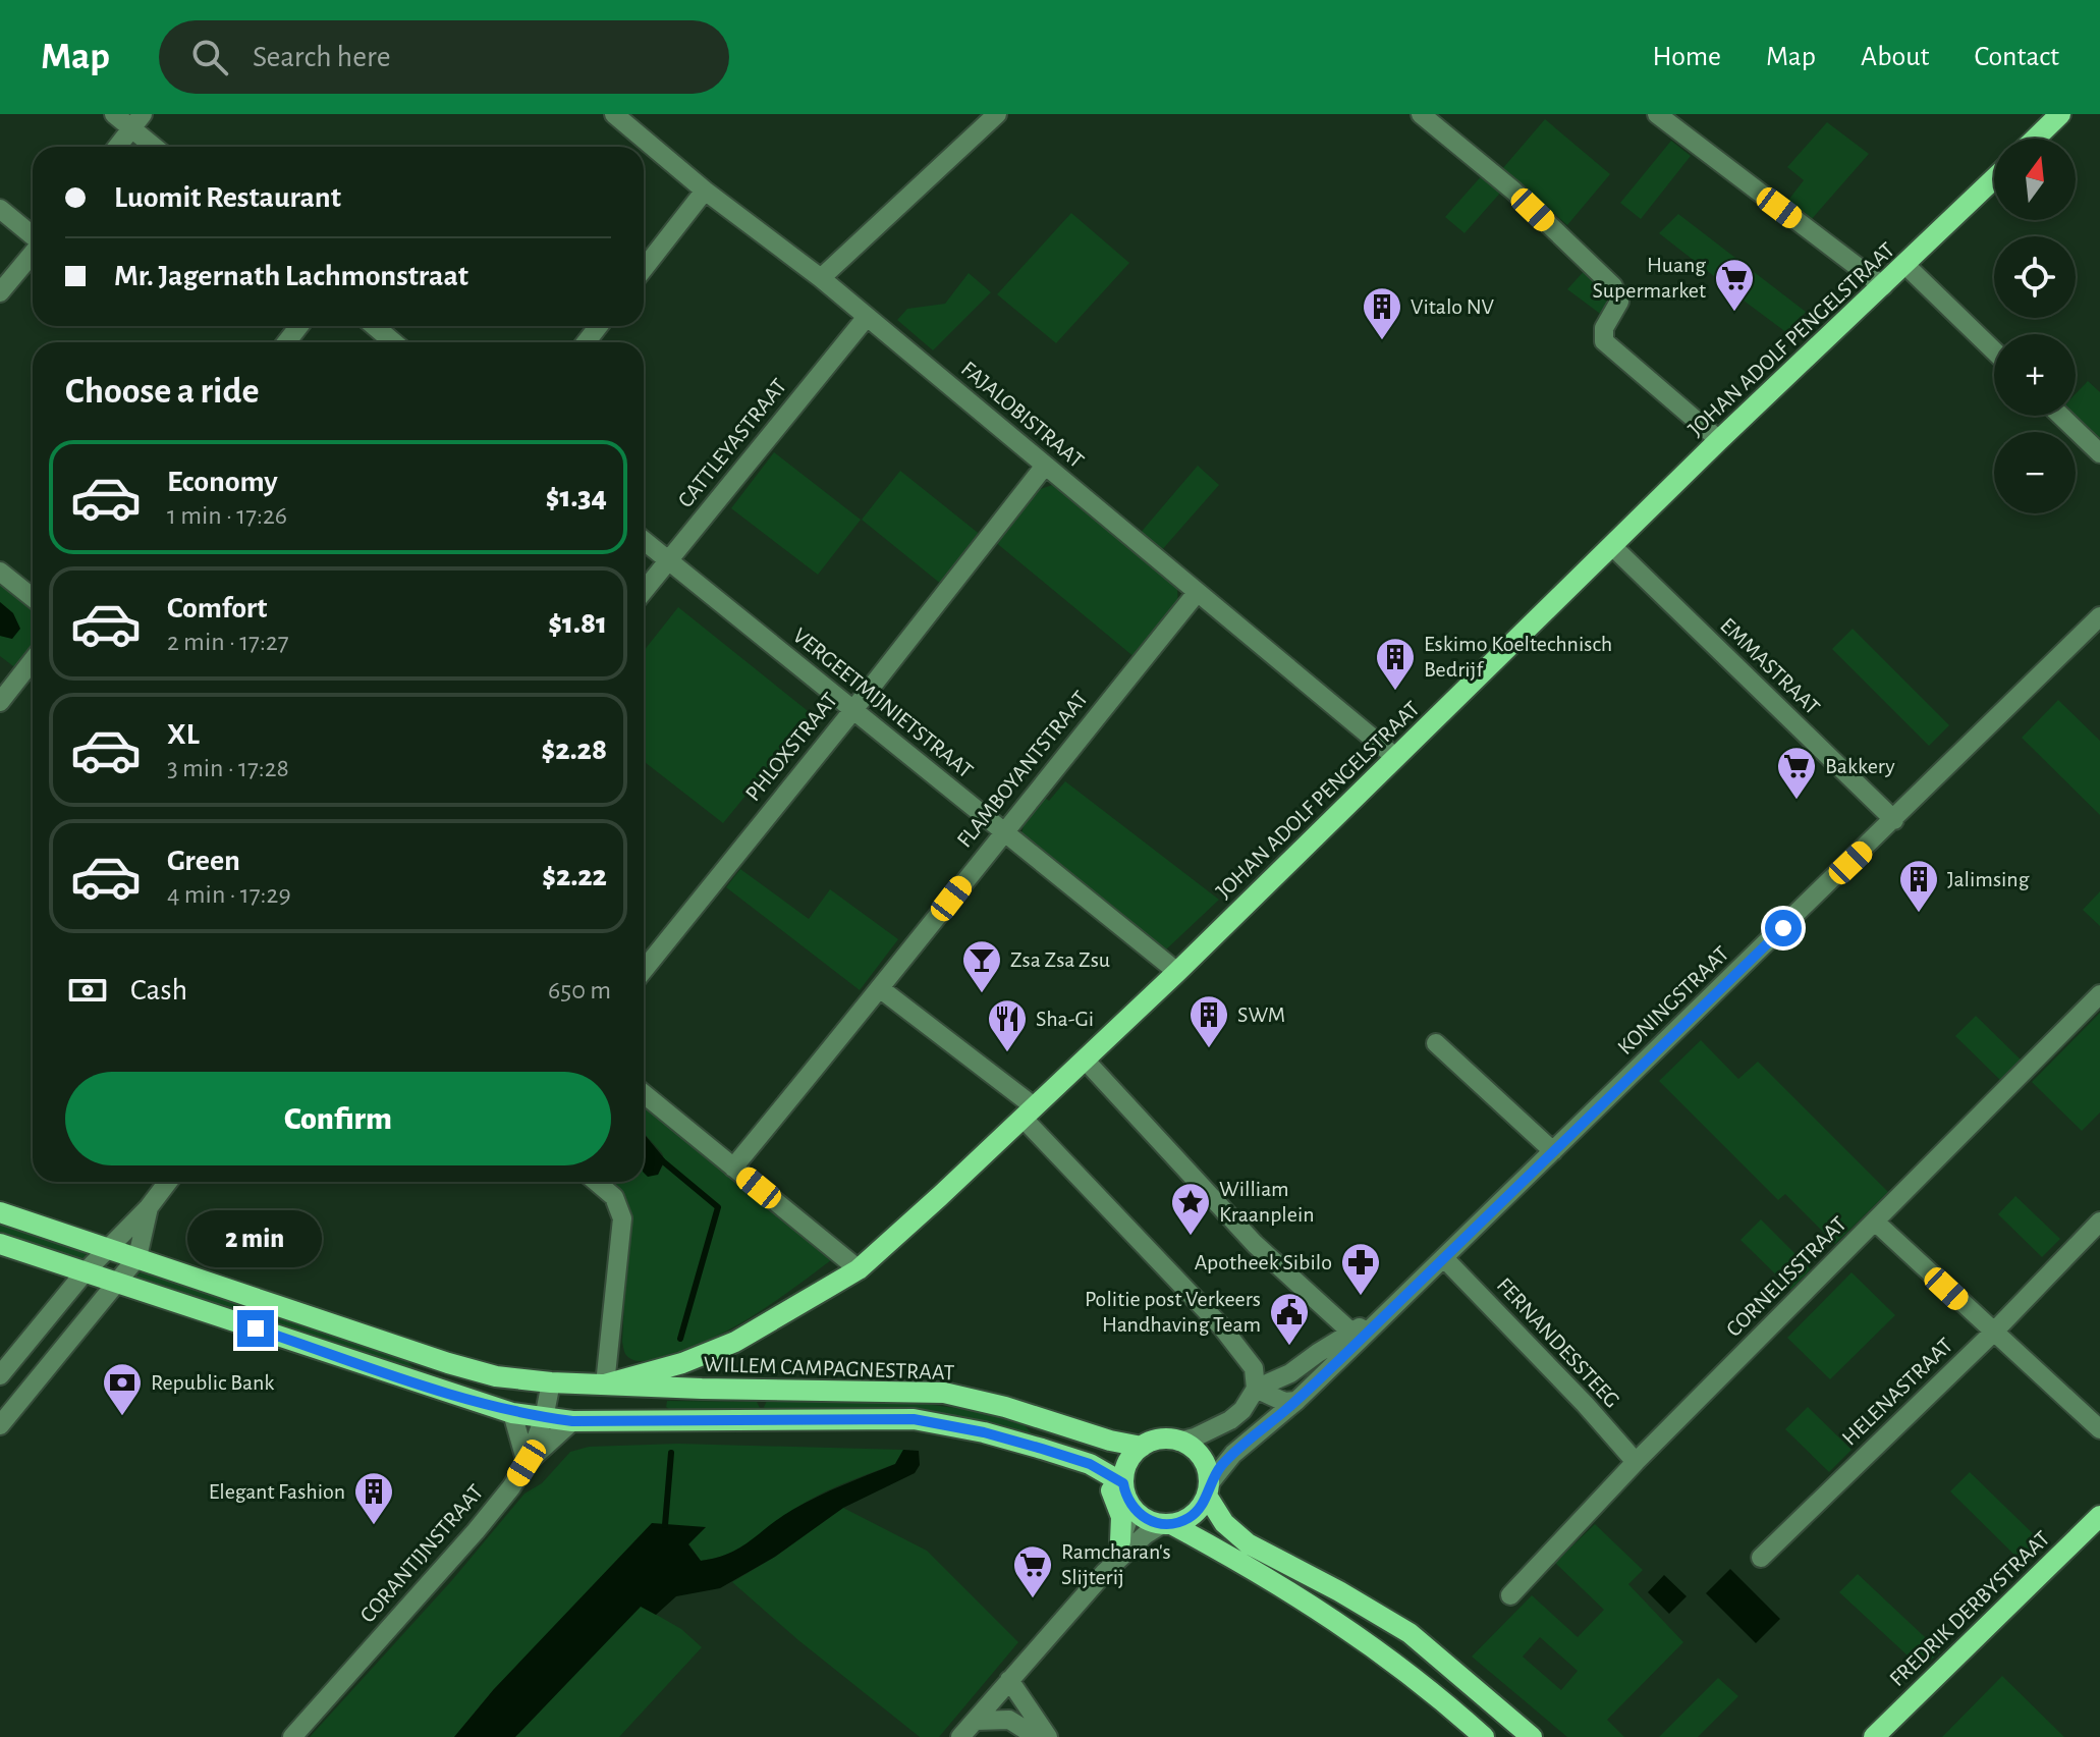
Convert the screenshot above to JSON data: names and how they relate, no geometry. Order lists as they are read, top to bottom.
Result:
{
  "streets": {
    "main road": ["JOHAN ADOLF PENGELSTRAAT", "WILLEM CAMPAGNESTRAAT", "FREDRIK DERBYSTRAAT"],
    "street": [
      "FAJALOBISTRAAT",
      "CATTLEYASTRAAT",
      "EMMASTRAAT",
      "VERGEETMIJNIETSTRAAT",
      "PHLOXSTRAAT",
      "FLAMBOYANTSTRAAT",
      "KONINGSTRAAT",
      "CORNELISSTRAAT",
      "FERNANDESSTEEG",
      "HELENASTRAAT",
      "CORANTIJNSTRAAT"
    ]
  },
  "crossings": [
    ["JOHAN ADOLF PENGELSTRAAT", "FAJALOBISTRAAT"],
    ["JOHAN ADOLF PENGELSTRAAT", "EMMASTRAAT"],
    ["JOHAN ADOLF PENGELSTRAAT", "VERGEETMIJNIETSTRAAT"],
    ["JOHAN ADOLF PENGELSTRAAT", "WILLEM CAMPAGNESTRAAT"],
    ["FAJALOBISTRAAT", "CATTLEYASTRAAT"],
    ["FAJALOBISTRAAT", "PHLOXSTRAAT"],
    ["FAJALOBISTRAAT", "FLAMBOYANTSTRAAT"],
    ["CATTLEYASTRAAT", "VERGEETMIJNIETSTRAAT"],
    ["EMMASTRAAT", "KONINGSTRAAT"],
    ["VERGEETMIJNIETSTRAAT", "PHLOXSTRAAT"],
    ["VERGEETMIJNIETSTRAAT", "FLAMBOYANTSTRAAT"],
    ["KONINGSTRAAT", "FERNANDESSTEEG"],
    ["KONINGSTRAAT", "WILLEM CAMPAGNESTRAAT"],
    ["CORNELISSTRAAT", "FERNANDESSTEEG"],
    ["WILLEM CAMPAGNESTRAAT", "CORANTIJNSTRAAT"]
  ],
  "places": {
    "supermarket": ["Huang Supermarket", "Bakkery", "Ramcharan's Slijterij"],
    "building": [
      "Vitalo NV",
      "Eskimo Koeltechnisch Bedrijf",
      "Jalimsing",
      "SWM",
      "Elegant Fashion"
    ],
    "bar": ["Zsa Zsa Zsu"],
    "restaurant": ["Sha-Gi"],
    "place": ["William Kraanplein"],
    "pharmacy": ["Apotheek Sibilo"],
    "public building": ["Politie post Verkeers Handhaving Team"],
    "bank": ["Republic Bank"]
  },
  "north": "top",
  "page": {
    "header": "Map",
    "search": "Search here",
    "nav": [
      "Home",
      "Map",
      "About",
      "Contact"
    ],
    "map_buttons": ["+", "−"],
    "banner": ["Luomit Restaurant", "Mr. Jagernath Lachmonstraat"],
    "heading": "Choose a ride",
    "list": [
      {
        "name": "Economy",
        "note": "1 min · 17:26",
        "value": "$1.34"
      },
      {
        "name": "Comfort",
        "note": "2 min · 17:27",
        "value": "$1.81"
      },
      {
        "name": "XL",
        "note": "3 min · 17:28",
        "value": "$2.28"
      },
      {
        "name": "Green",
        "note": "4 min · 17:29",
        "value": "$2.22"
      }
    ],
    "pay": ["Cash", "650 m"],
    "buttons": "Confirm",
    "bubble": "2 min"
  }
}
